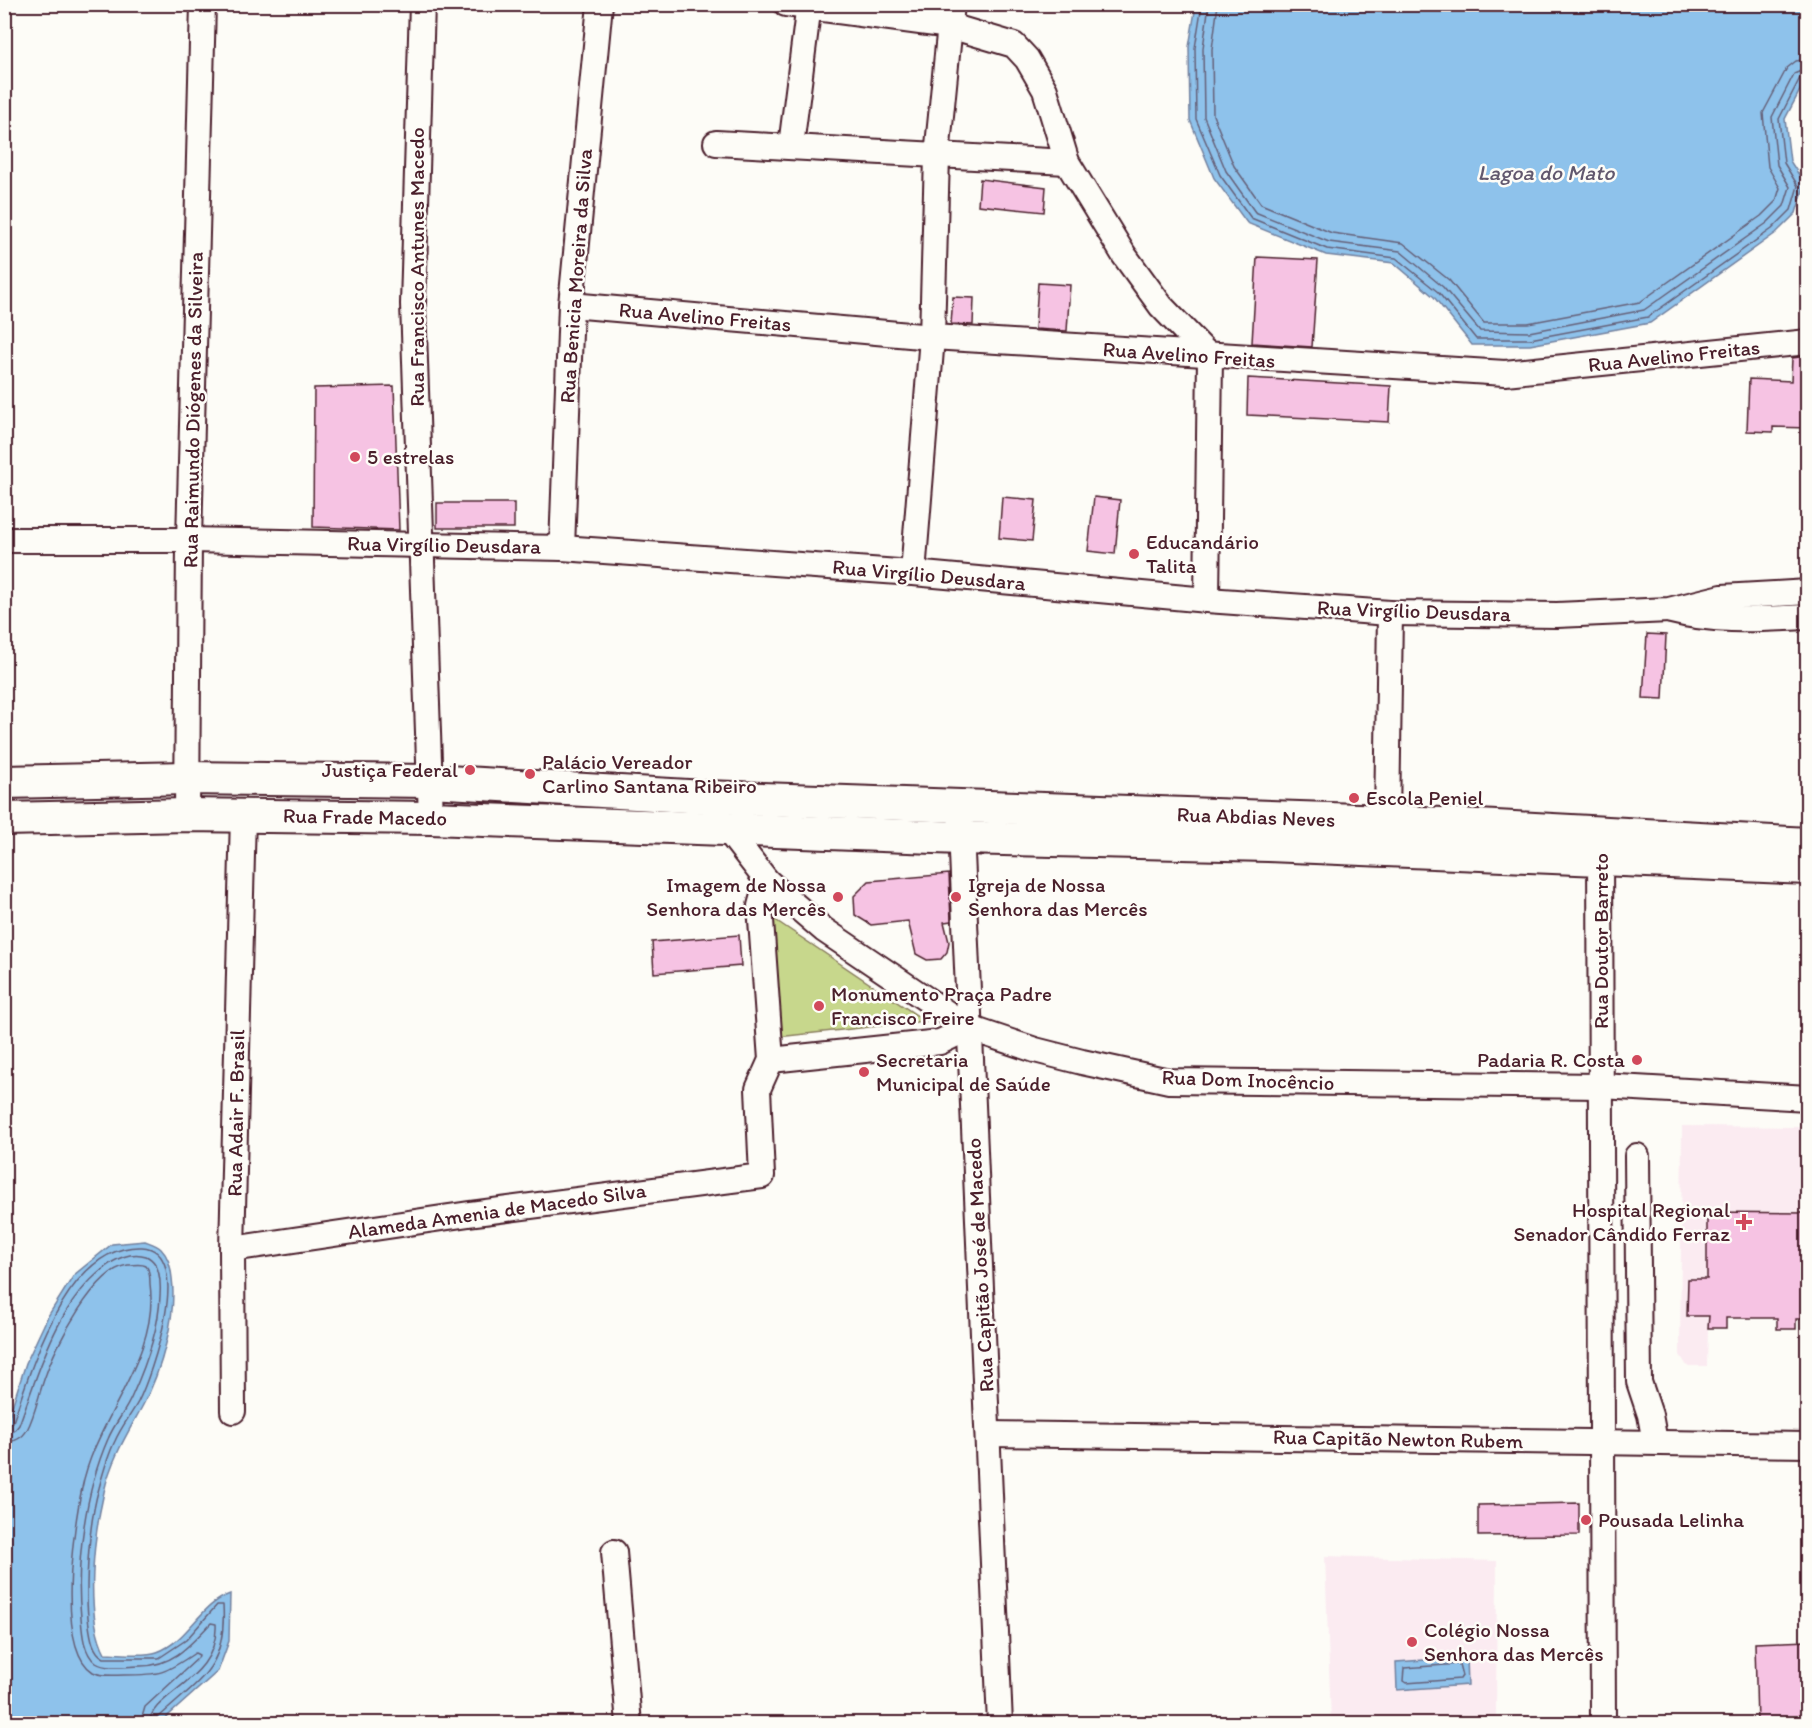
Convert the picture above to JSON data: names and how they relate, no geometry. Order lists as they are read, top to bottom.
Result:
{
  "streets": {
    "main road": ["Rua Frade Macedo", "Rua Abdias Neves"],
    "street": [
      "Rua Francisco Antunes Macedo",
      "Rua Benicia Moreira da Silva",
      "Rua Avelino Freitas",
      "Rua Raimundo Diógenes da Silveira",
      "Rua Virgílio Deusdara",
      "Rua Doutor Barreto",
      "Rua Dom Inocêncio",
      "Rua Adair F. Brasil",
      "Alameda Amenia de Macedo Silva",
      "Rua Capitão José de Macedo",
      "Rua Capitão Newton Rubem"
    ]
  },
  "crossings": [
    ["Rua Francisco Antunes Macedo", "Rua Virgílio Deusdara"],
    ["Rua Francisco Antunes Macedo", "Rua Frade Macedo"],
    ["Rua Benicia Moreira da Silva", "Rua Avelino Freitas"],
    ["Rua Benicia Moreira da Silva", "Rua Virgílio Deusdara"],
    ["Rua Raimundo Diógenes da Silveira", "Rua Virgílio Deusdara"],
    ["Rua Raimundo Diógenes da Silveira", "Rua Frade Macedo"],
    ["Rua Frade Macedo", "Rua Abdias Neves"],
    ["Rua Frade Macedo", "Rua Dom Inocêncio"],
    ["Rua Frade Macedo", "Rua Adair F. Brasil"],
    ["Rua Abdias Neves", "Rua Doutor Barreto"],
    ["Rua Abdias Neves", "Rua Dom Inocêncio"],
    ["Rua Abdias Neves", "Rua Capitão José de Macedo"],
    ["Rua Doutor Barreto", "Rua Dom Inocêncio"],
    ["Rua Doutor Barreto", "Rua Capitão Newton Rubem"],
    ["Rua Dom Inocêncio", "Rua Capitão José de Macedo"],
    ["Rua Adair F. Brasil", "Alameda Amenia de Macedo Silva"],
    ["Rua Capitão José de Macedo", "Rua Capitão Newton Rubem"]
  ],
  "water": ["Lagoa do Mato"],
  "places": {
    "other": [
      "5 estrelas",
      "Educandário Talita",
      "Justiça Federal",
      "Palácio Vereador Carlino Santana Ribeiro",
      "Escola Peniel",
      "Imagem de Nossa Senhora das Mercês",
      "Igreja de Nossa Senhora das Mercês",
      "Monumento Praça Padre Francisco Freire",
      "Padaria R. Costa",
      "Secretaria Municipal de Saúde",
      "Pousada Lelinha",
      "Colégio Nossa Senhora das Mercês"
    ],
    "health": ["Hospital Regional Senador Cândido Ferraz"]
  }
}
